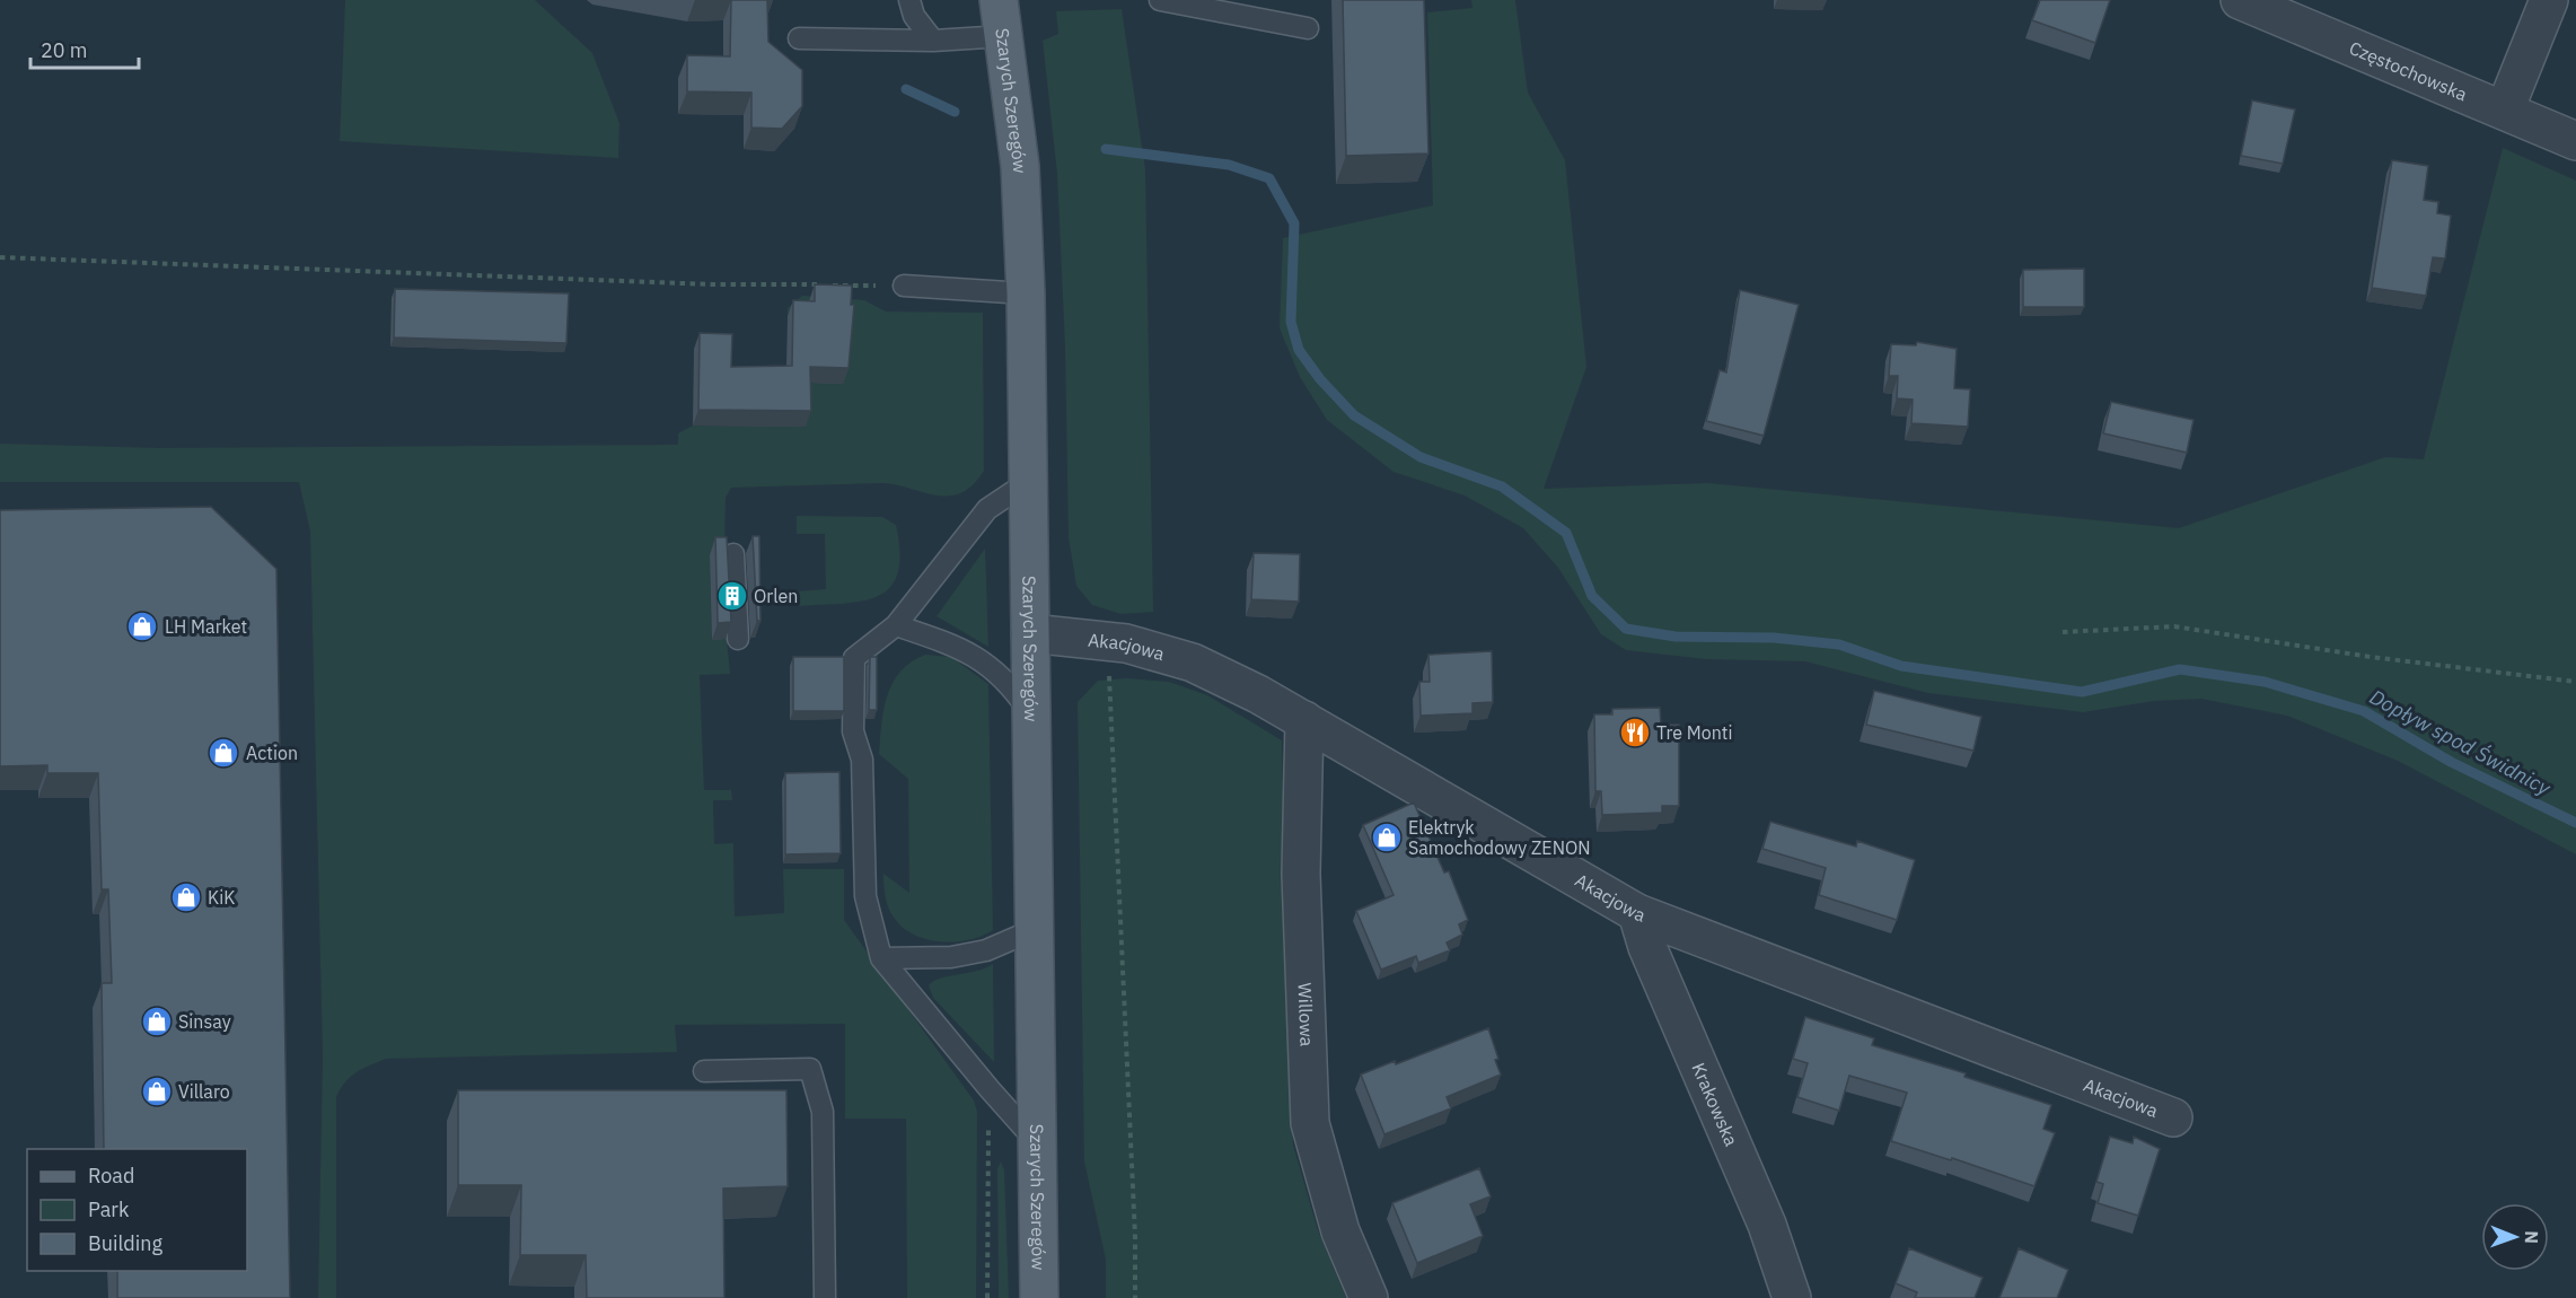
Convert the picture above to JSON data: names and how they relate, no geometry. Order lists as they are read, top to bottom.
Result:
{
  "streets": {
    "main road": ["Szarych Szeregów"],
    "street": [
      "Częstochowska",
      "Akacjowa",
      "Willowa",
      "Krakowska"
    ]
  },
  "crossings": [
    ["Szarych Szeregów", "Akacjowa"],
    ["Akacjowa", "Willowa"],
    ["Akacjowa", "Krakowska"]
  ],
  "water": ["Dopływ spod Świdnicy"],
  "places": {
    "building": ["Orlen"],
    "shop": [
      "LH Market",
      "Action",
      "Elektryk Samochodowy ZENON",
      "KiK",
      "Sinsay",
      "Villaro"
    ],
    "restaurant": ["Tre Monti"]
  },
  "legend": ["Road", "Park", "Building"],
  "scale_bar": "20 m",
  "north": "right"
}
